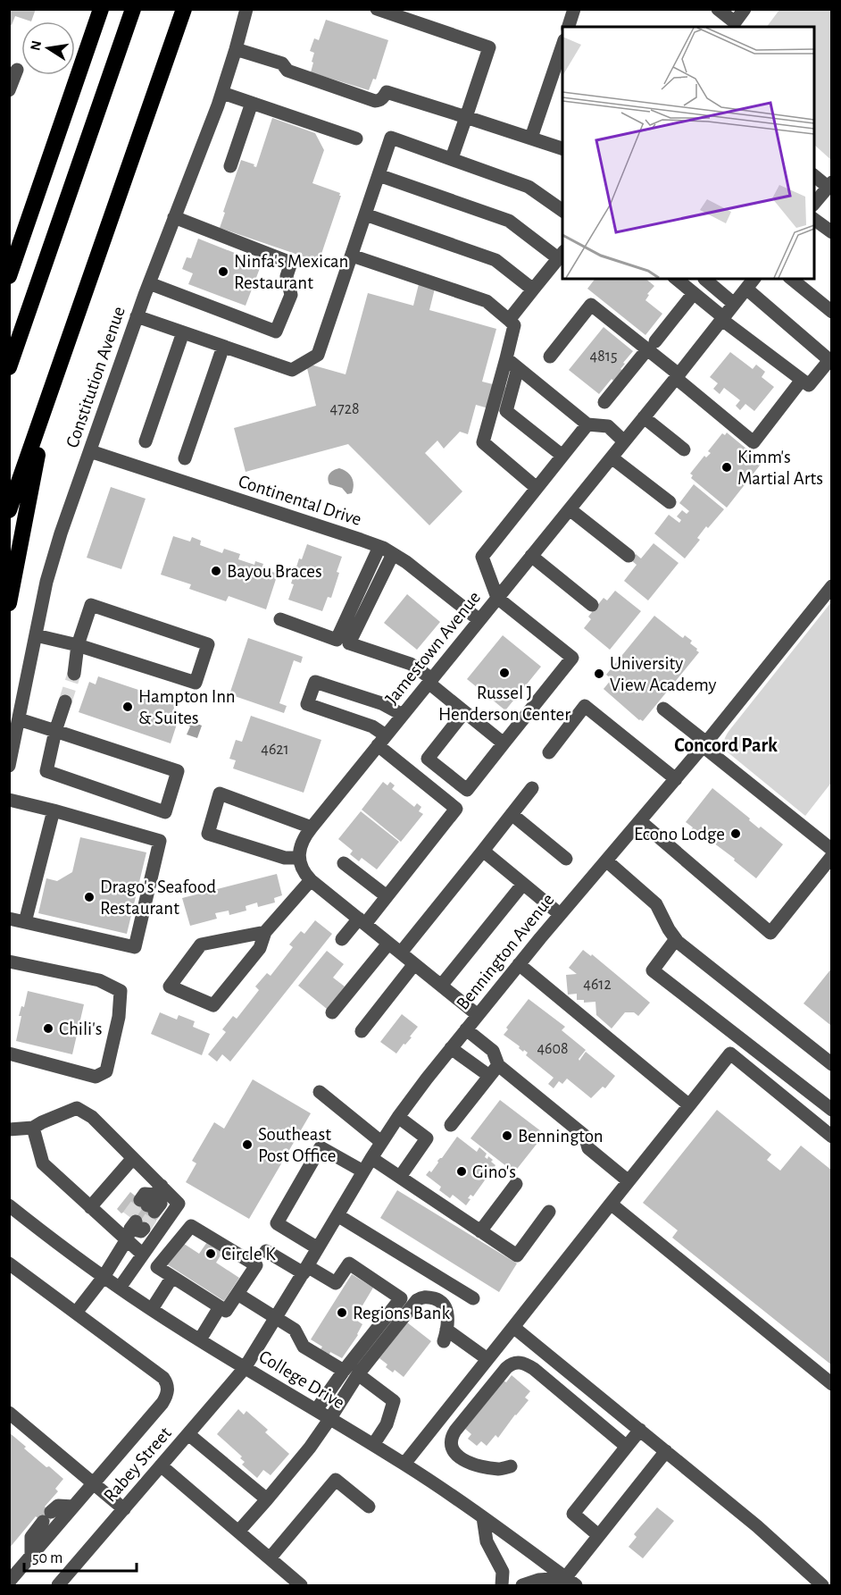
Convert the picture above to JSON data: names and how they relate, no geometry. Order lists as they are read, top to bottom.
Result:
{
  "streets": {
    "street": [
      "Constitution Avenue",
      "Continental Drive",
      "Jamestown Avenue",
      "Bennington Avenue",
      "College Drive",
      "Rabey Street"
    ]
  },
  "crossings": [
    ["Constitution Avenue", "Continental Drive"],
    ["Continental Drive", "Jamestown Avenue"],
    ["Bennington Avenue", "College Drive"],
    ["Bennington Avenue", "Rabey Street"],
    ["College Drive", "Rabey Street"]
  ],
  "districts": ["Concord Park"],
  "places": [
    "Ninfa's Mexican Restaurant",
    "Kimm's Martial Arts",
    "Bayou Braces",
    "Russel J Henderson Center",
    "University View Academy",
    "Hampton Inn & Suites",
    "Econo Lodge",
    "Drago's Seafood Restaurant",
    "Chili's",
    "Bennington",
    "Southeast Post Office",
    "Gino's",
    "Circle K",
    "Regions Bank"
  ],
  "house_numbers": [
    "4815",
    "4728",
    "4621",
    "4612",
    "4608"
  ],
  "scale_bar": "50 m",
  "north": "left"
}
